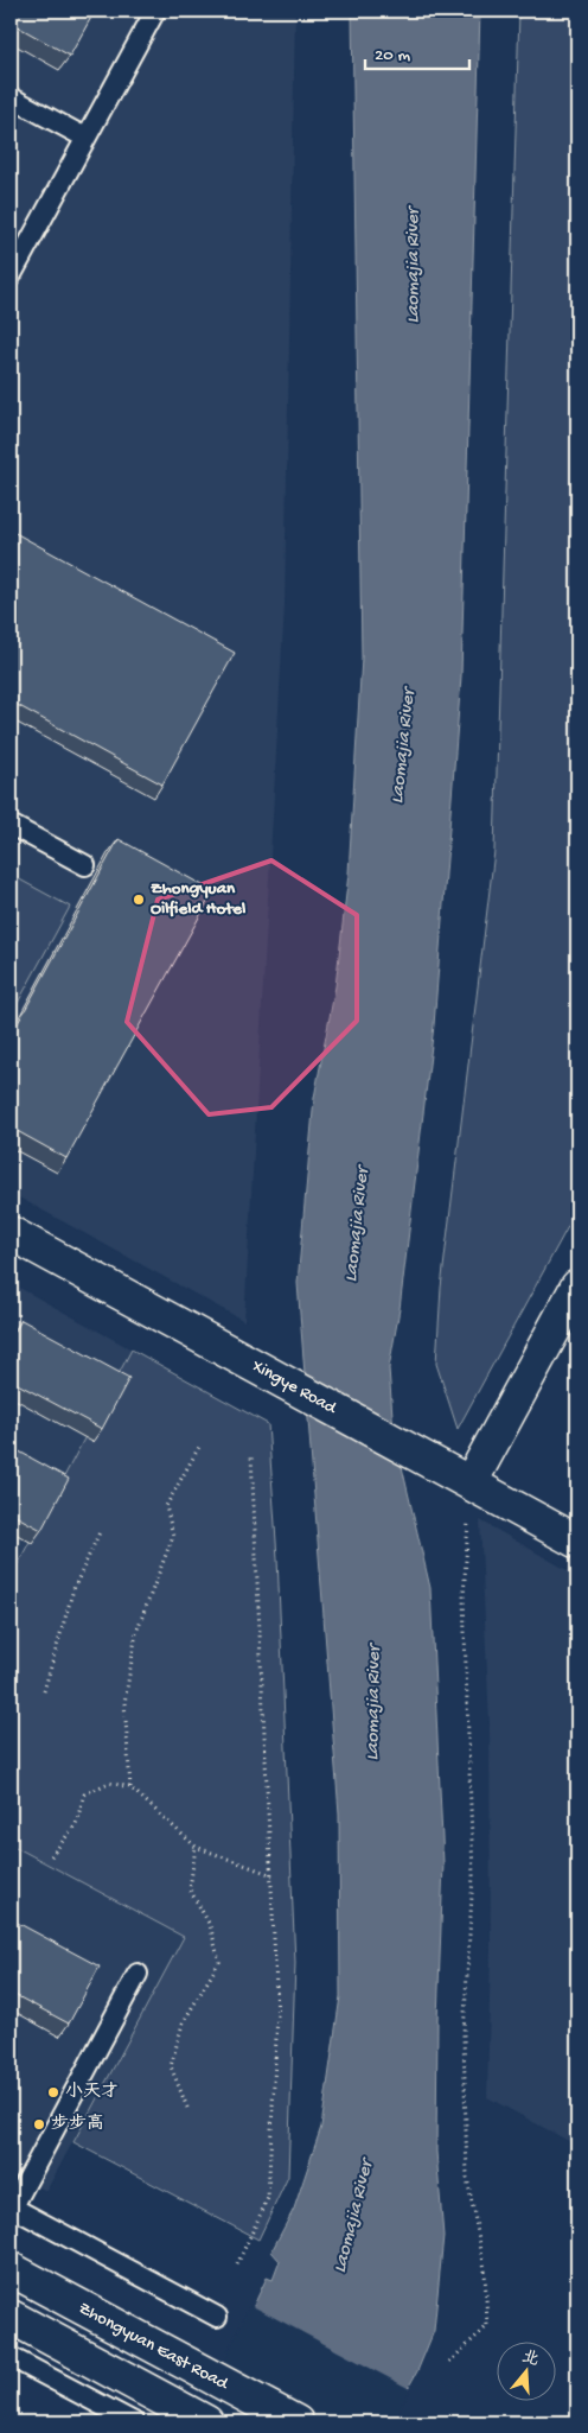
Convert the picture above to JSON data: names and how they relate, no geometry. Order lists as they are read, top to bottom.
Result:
{
  "streets": {
    "street": ["Xingye Road", "Zhongyuan East Road"]
  },
  "water": ["Laomajia River"],
  "places": ["Zhongyuan Oilfield Hotel", "小天才", "步步高"],
  "scale_bar": "20 m",
  "north": "top"
}
